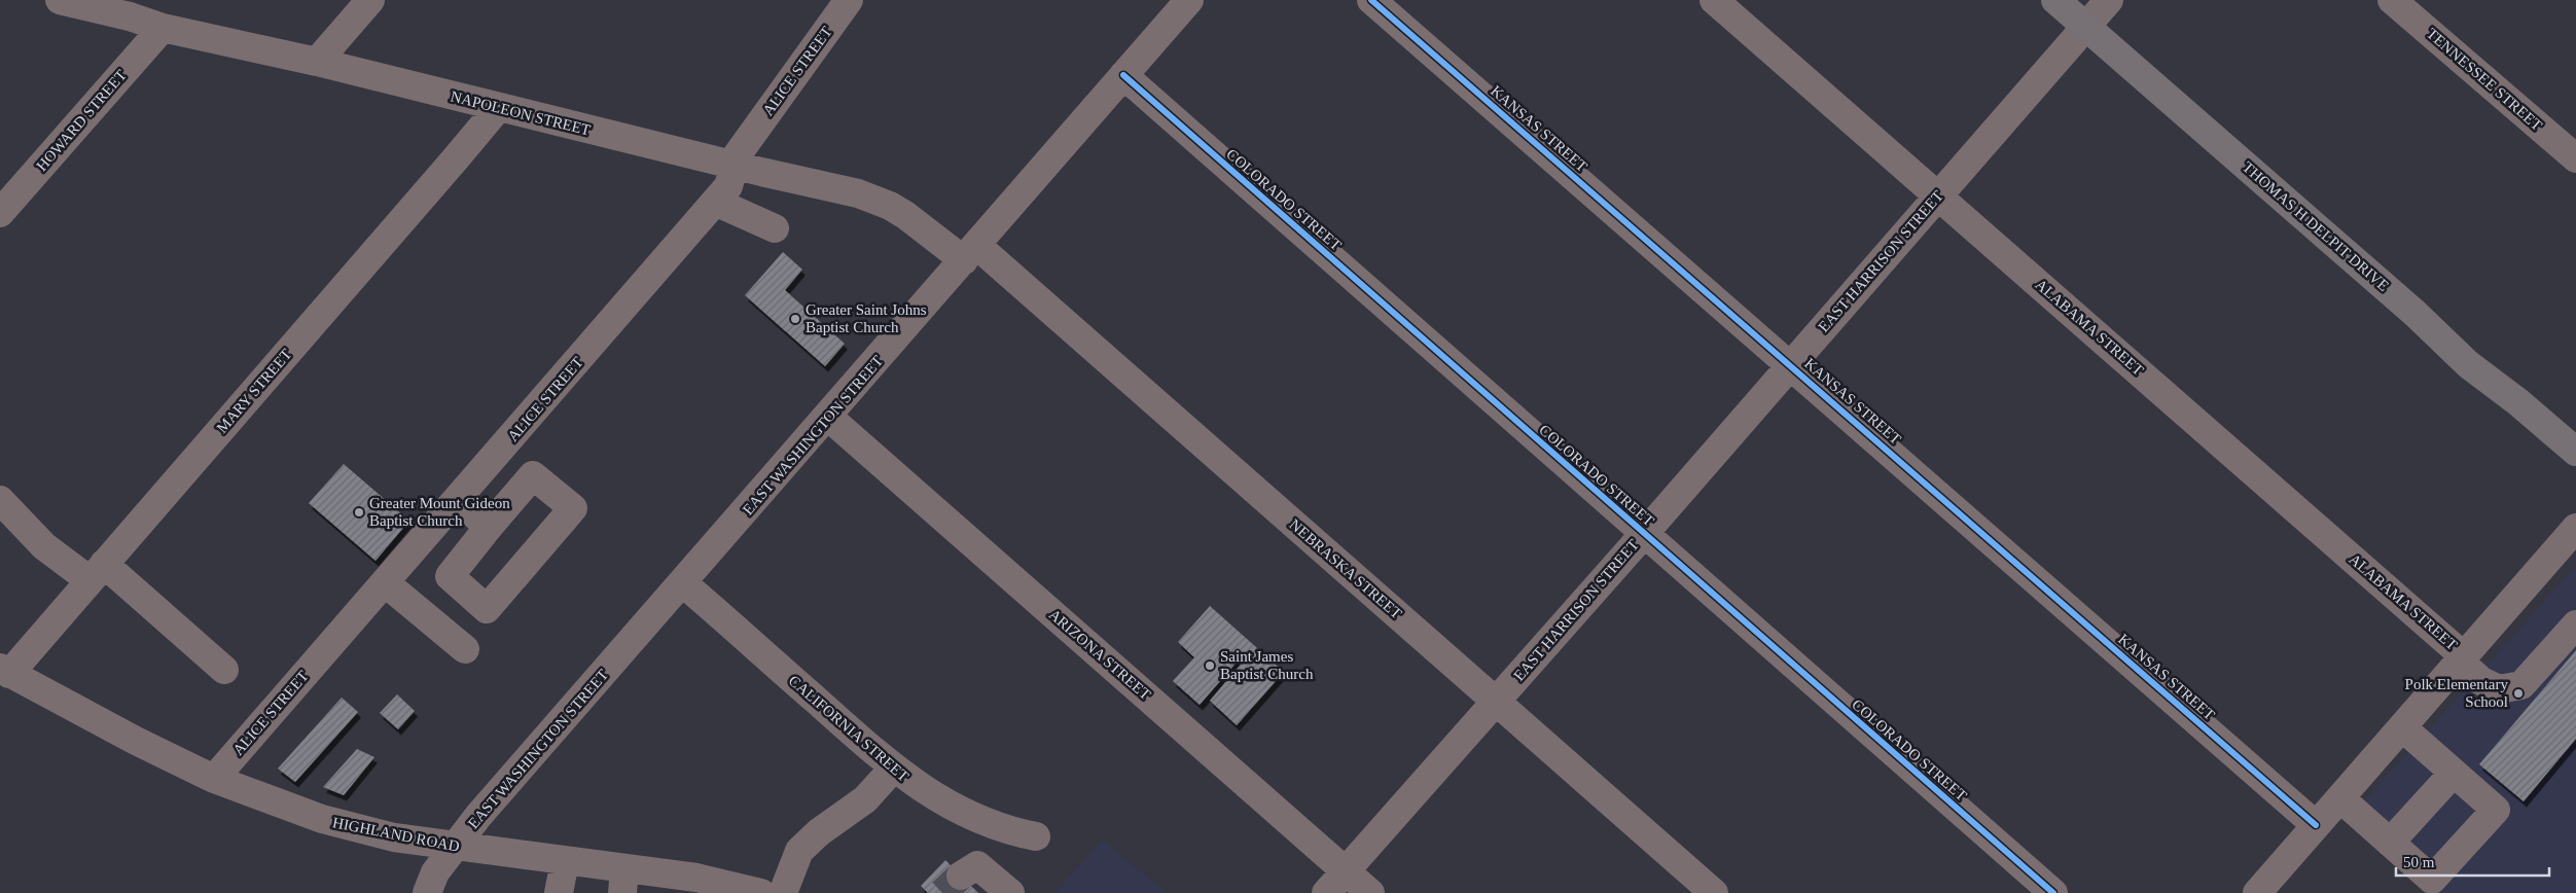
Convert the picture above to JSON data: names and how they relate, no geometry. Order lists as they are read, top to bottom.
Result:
{
  "streets": {
    "main road": ["THOMAS H DELPIT DRIVE"],
    "street": [
      "ALICE STREET",
      "TENNESSEE STREET",
      "NAPOLEON STREET",
      "HOWARD STREET",
      "KANSAS STREET",
      "COLORADO STREET",
      "EAST HARRISON STREET",
      "ALABAMA STREET",
      "MARY STREET",
      "EAST WASHINGTON STREET",
      "NEBRASKA STREET",
      "ARIZONA STREET",
      "CALIFORNIA STREET",
      "HIGHLAND ROAD"
    ]
  },
  "crossings": [
    ["ALICE STREET", "NAPOLEON STREET"],
    ["ALICE STREET", "HIGHLAND ROAD"],
    ["NAPOLEON STREET", "HOWARD STREET"],
    ["NAPOLEON STREET", "MARY STREET"],
    ["NAPOLEON STREET", "EAST WASHINGTON STREET"],
    ["NAPOLEON STREET", "NEBRASKA STREET"],
    ["KANSAS STREET", "EAST HARRISON STREET"],
    ["COLORADO STREET", "EAST HARRISON STREET"],
    ["COLORADO STREET", "EAST WASHINGTON STREET"],
    ["THOMAS H DELPIT DRIVE", "EAST HARRISON STREET"],
    ["EAST HARRISON STREET", "ALABAMA STREET"],
    ["EAST HARRISON STREET", "NEBRASKA STREET"],
    ["EAST HARRISON STREET", "ARIZONA STREET"],
    ["MARY STREET", "HIGHLAND ROAD"],
    ["EAST WASHINGTON STREET", "NEBRASKA STREET"],
    ["EAST WASHINGTON STREET", "ARIZONA STREET"],
    ["EAST WASHINGTON STREET", "CALIFORNIA STREET"],
    ["EAST WASHINGTON STREET", "HIGHLAND ROAD"]
  ],
  "places": [
    "Greater Saint Johns Baptist Church",
    "Greater Mount Gideon Baptist Church",
    "Saint James Baptist Church",
    "Polk Elementary School"
  ],
  "scale_bar": "50 m"
}
